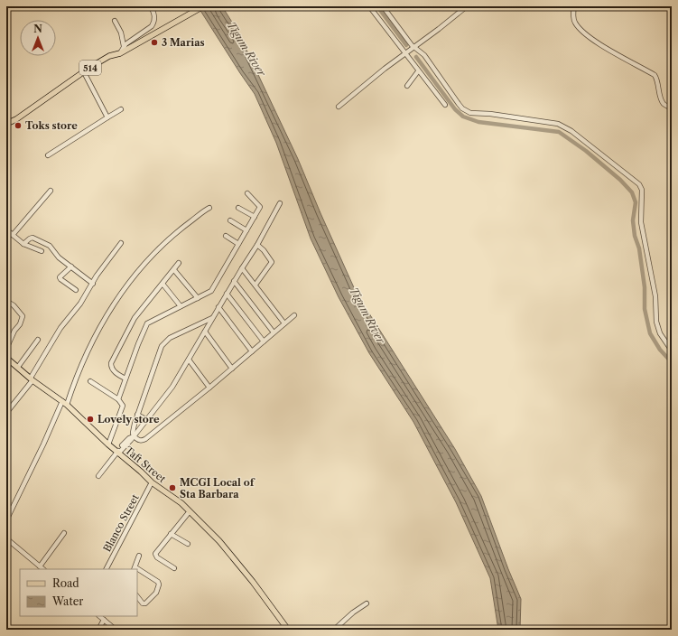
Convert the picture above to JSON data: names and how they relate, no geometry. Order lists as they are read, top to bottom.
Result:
{
  "streets": {
    "main road": ["514", "Taft Street"],
    "street": ["Blanco Street"]
  },
  "crossings": [
    ["Taft Street", "Blanco Street"]
  ],
  "water": ["Tigum River"],
  "places": [
    "3 Marias",
    "Toks store",
    "Lovely store",
    "MCGI Local of Sta Barbara"
  ],
  "legend": ["Road", "Water"],
  "north": "top"
}
